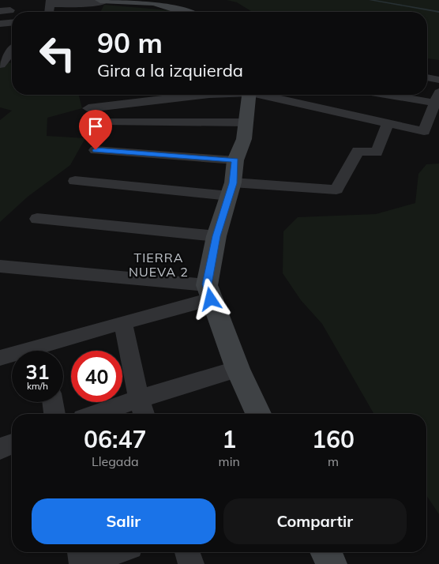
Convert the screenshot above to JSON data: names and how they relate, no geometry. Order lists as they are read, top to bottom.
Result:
{
  "districts": ["TIERRA NUEVA 2"],
  "page": {
    "turn": ["90 m", "Gira a la izquierda"],
    "speed": "31 km/h",
    "limit": "40",
    "eta": [
      "06:47",
      "Llegada",
      "1",
      "min",
      "160",
      "m"
    ],
    "buttons": ["Salir", "Compartir"]
  }
}
